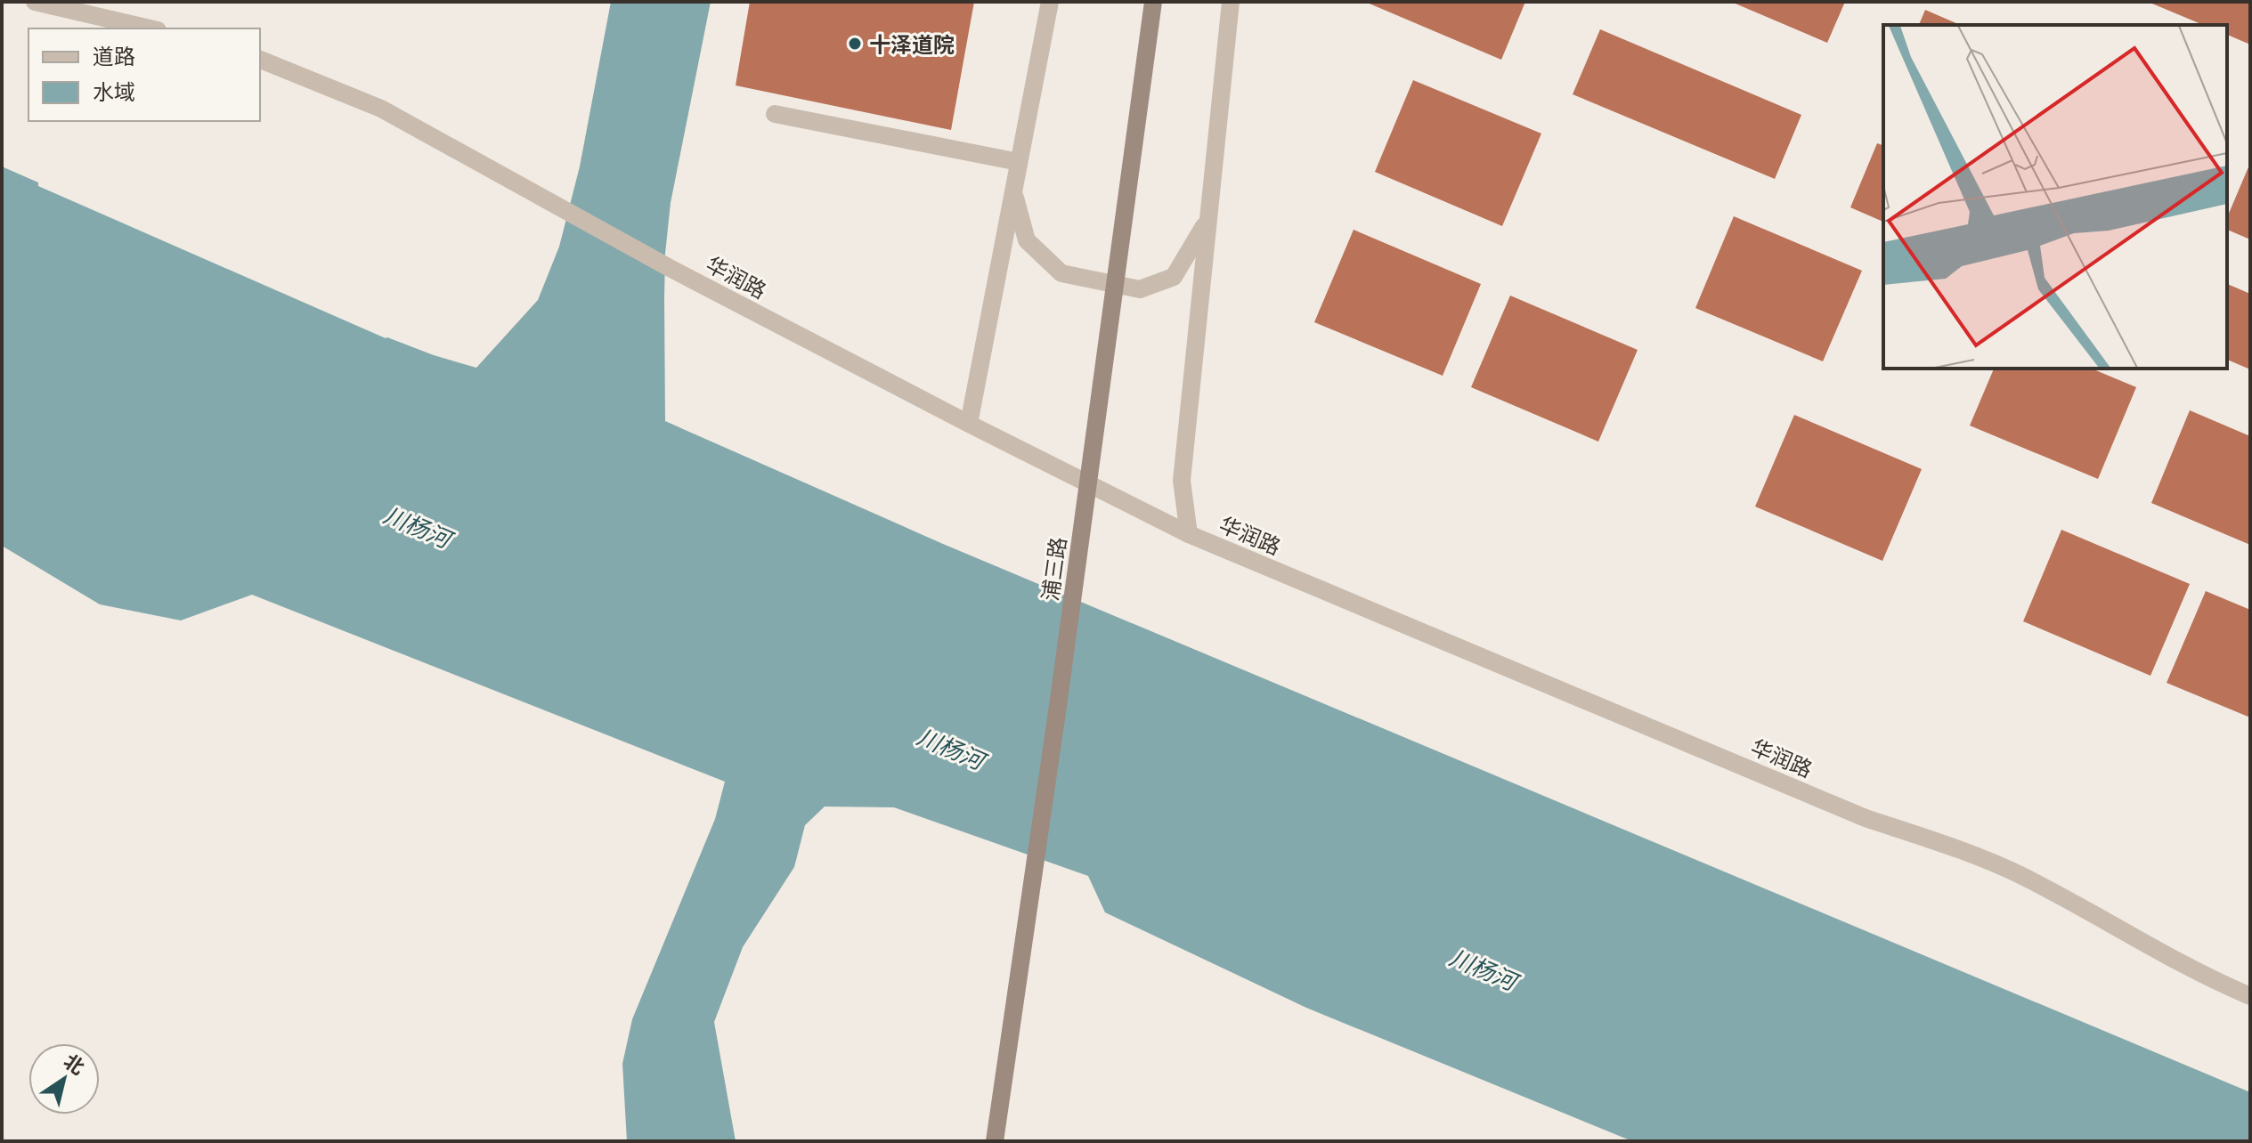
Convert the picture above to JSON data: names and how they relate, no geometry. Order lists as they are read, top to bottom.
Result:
{
  "streets": {
    "main road": ["浦三路"],
    "street": ["华润路"]
  },
  "water": ["川杨河"],
  "places": ["十泽道院"],
  "legend": ["道路", "水域"],
  "north": "top right"
}
